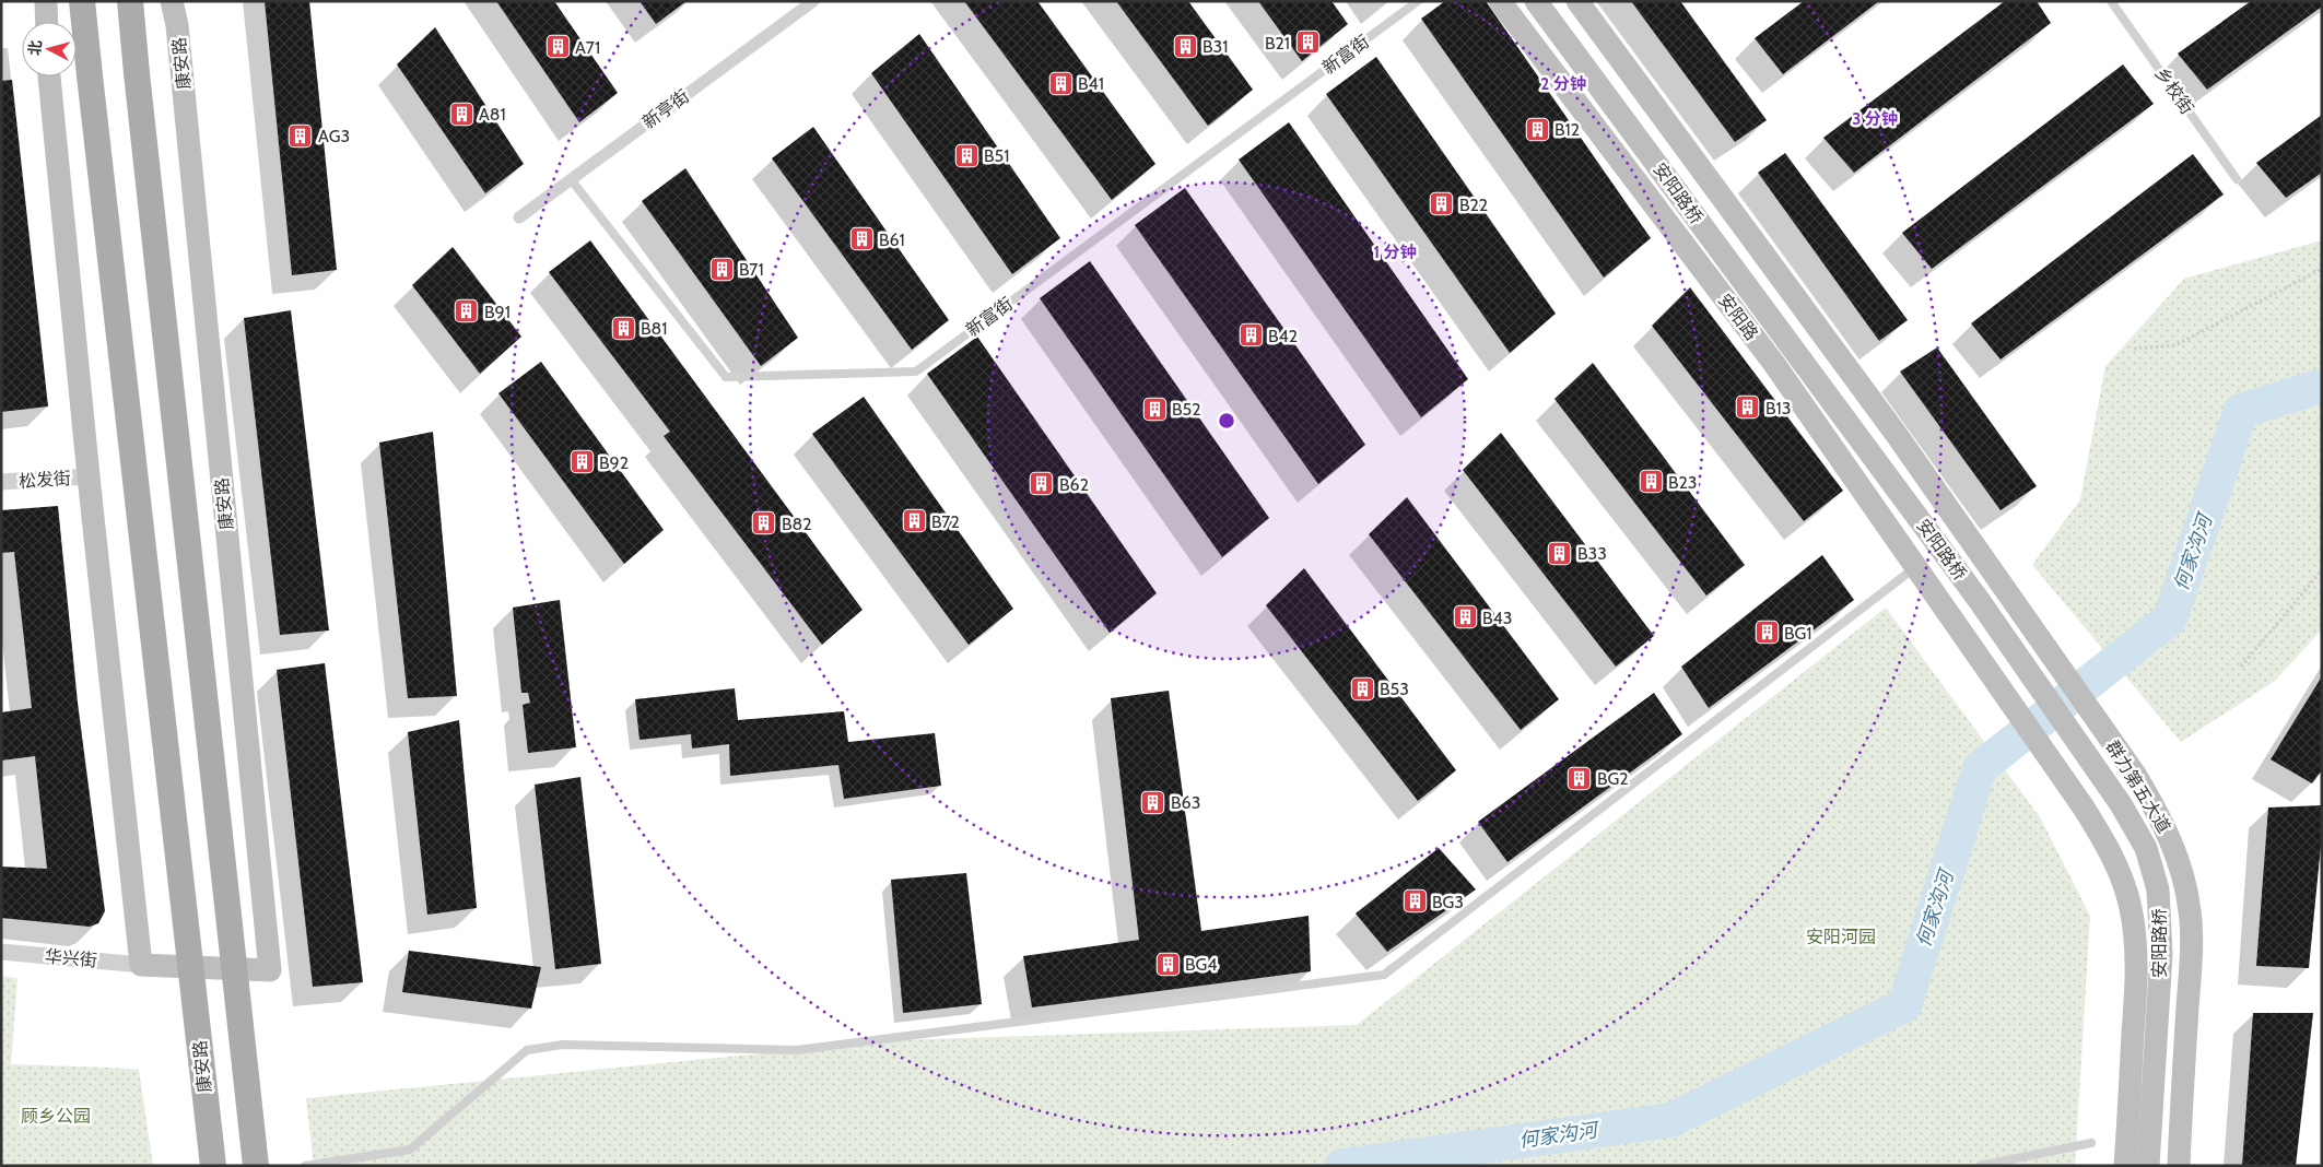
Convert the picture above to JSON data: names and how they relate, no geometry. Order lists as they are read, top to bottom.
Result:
{
  "streets": {
    "main road": [
      "康安路",
      "安阳路桥",
      "安阳路",
      "群力第五大道"
    ],
    "street": ["新亭街", "松发街", "华兴街"],
    "lane": ["新富街", "乡校街"]
  },
  "crossings": [
    ["新富街", "新亭街"],
    ["康安路", "华兴街"]
  ],
  "water": ["何家沟河"],
  "parks": ["安阳河园", "顾乡公园"],
  "places": {
    "building": [
      "B21",
      "B31",
      "A71",
      "B41",
      "A81",
      "B12",
      "AG3",
      "B51",
      "B22",
      "B61",
      "B71",
      "B91",
      "B81",
      "B42",
      "B13",
      "B52",
      "B92",
      "B23",
      "B62",
      "B72",
      "B82",
      "B33",
      "B43",
      "BG1",
      "B53",
      "BG2",
      "B63",
      "BG3",
      "BG4"
    ]
  },
  "north": "left",
  "rings": ["2 分钟", "3 分钟", "1 分钟"]
}
